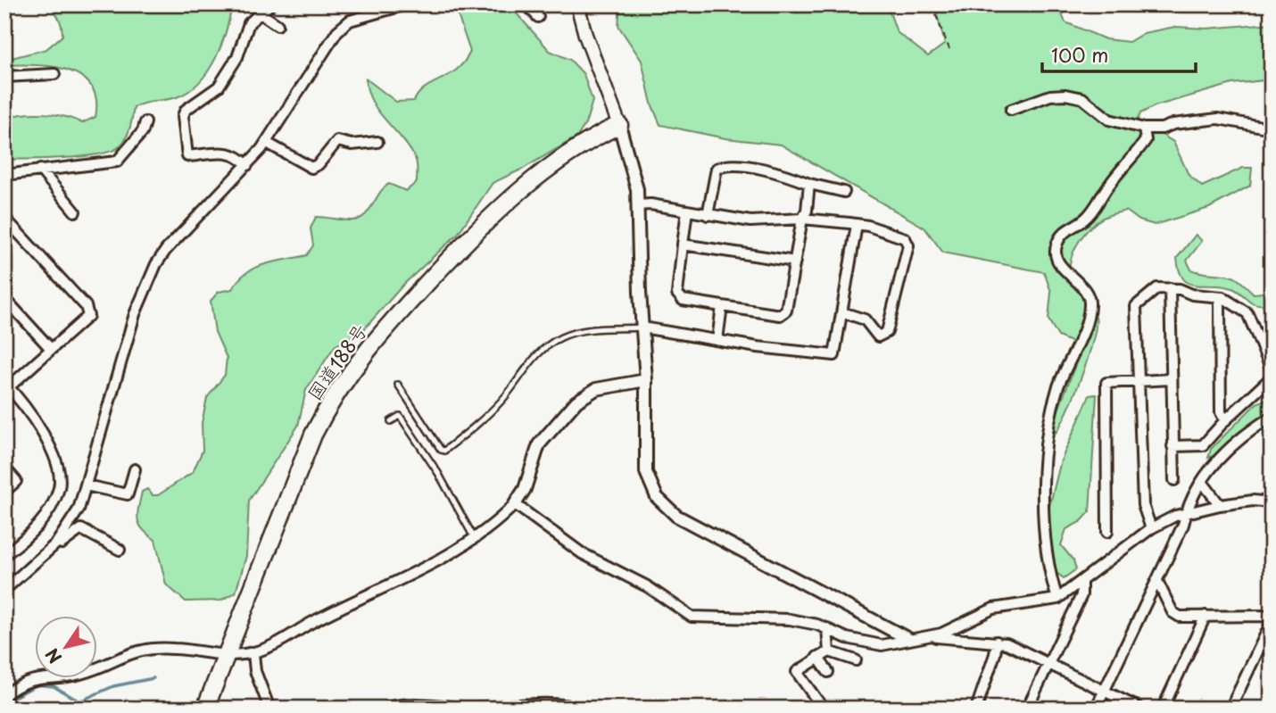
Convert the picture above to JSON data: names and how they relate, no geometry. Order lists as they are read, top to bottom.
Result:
{
  "streets": {
    "highway": ["国道188号"]
  },
  "scale_bar": "100 m",
  "north": "bottom left"
}
